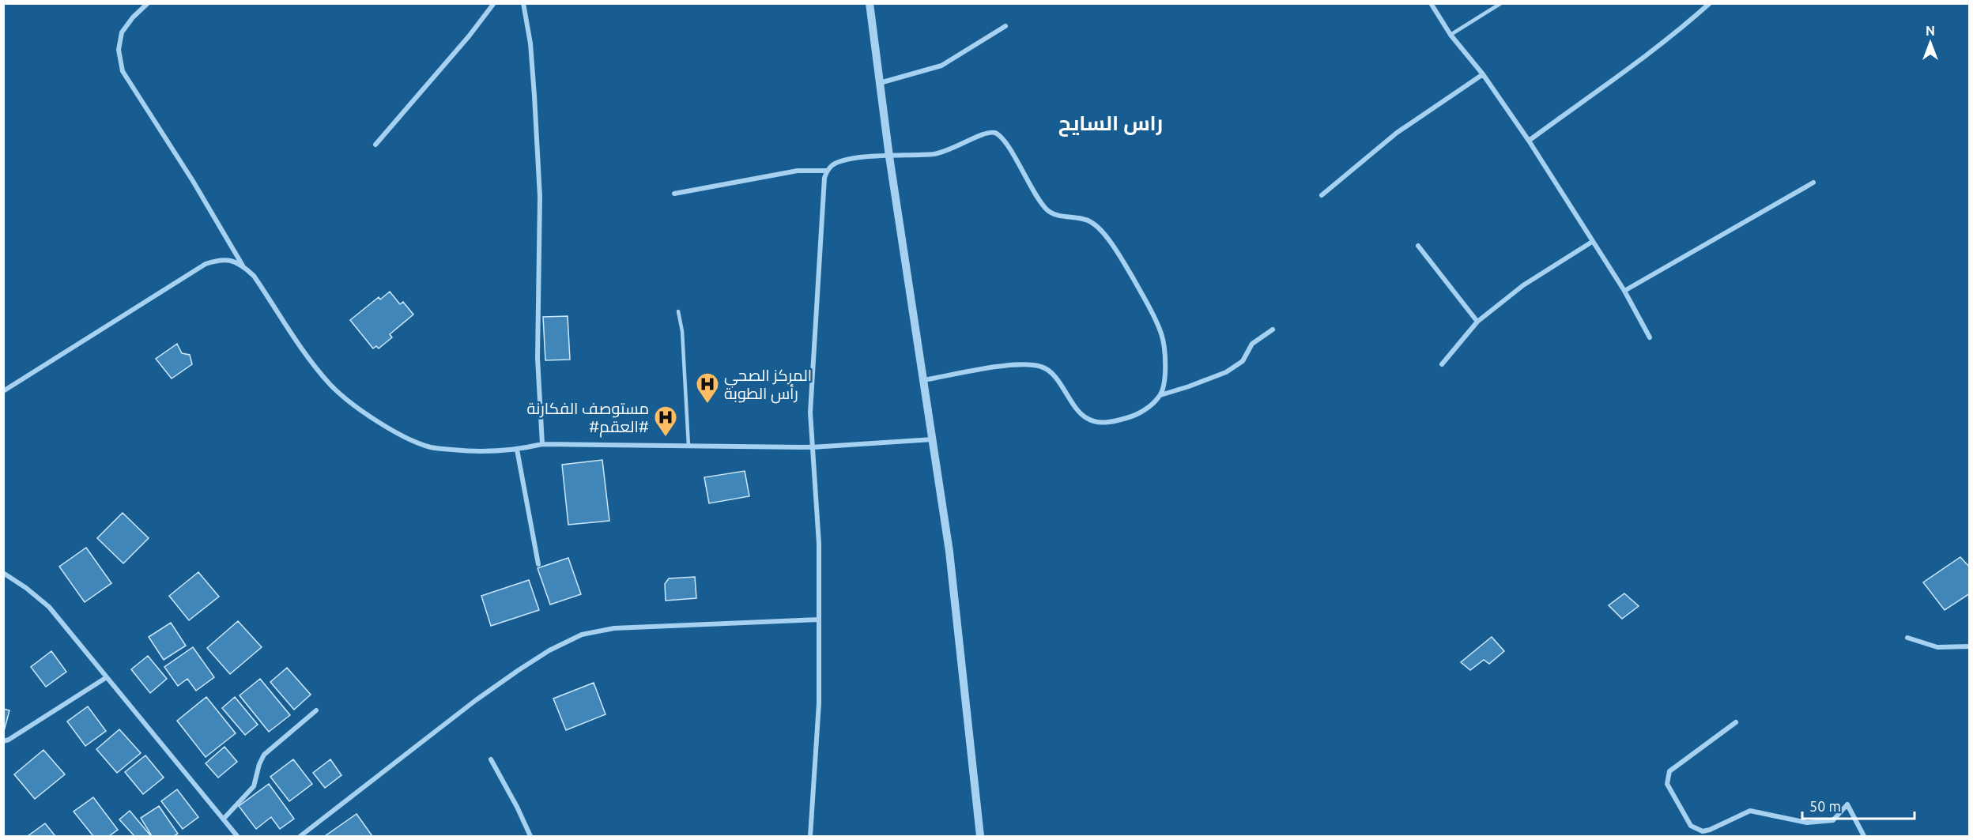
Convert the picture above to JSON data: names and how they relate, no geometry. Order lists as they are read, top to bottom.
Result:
{
  "districts": ["راس السايح"],
  "places": {
    "hospital": ["المركز الصحي رأس الطوبة", "مستوصف الفكارنة #العقم#"]
  },
  "scale_bar": "50 m",
  "north": "top"
}
